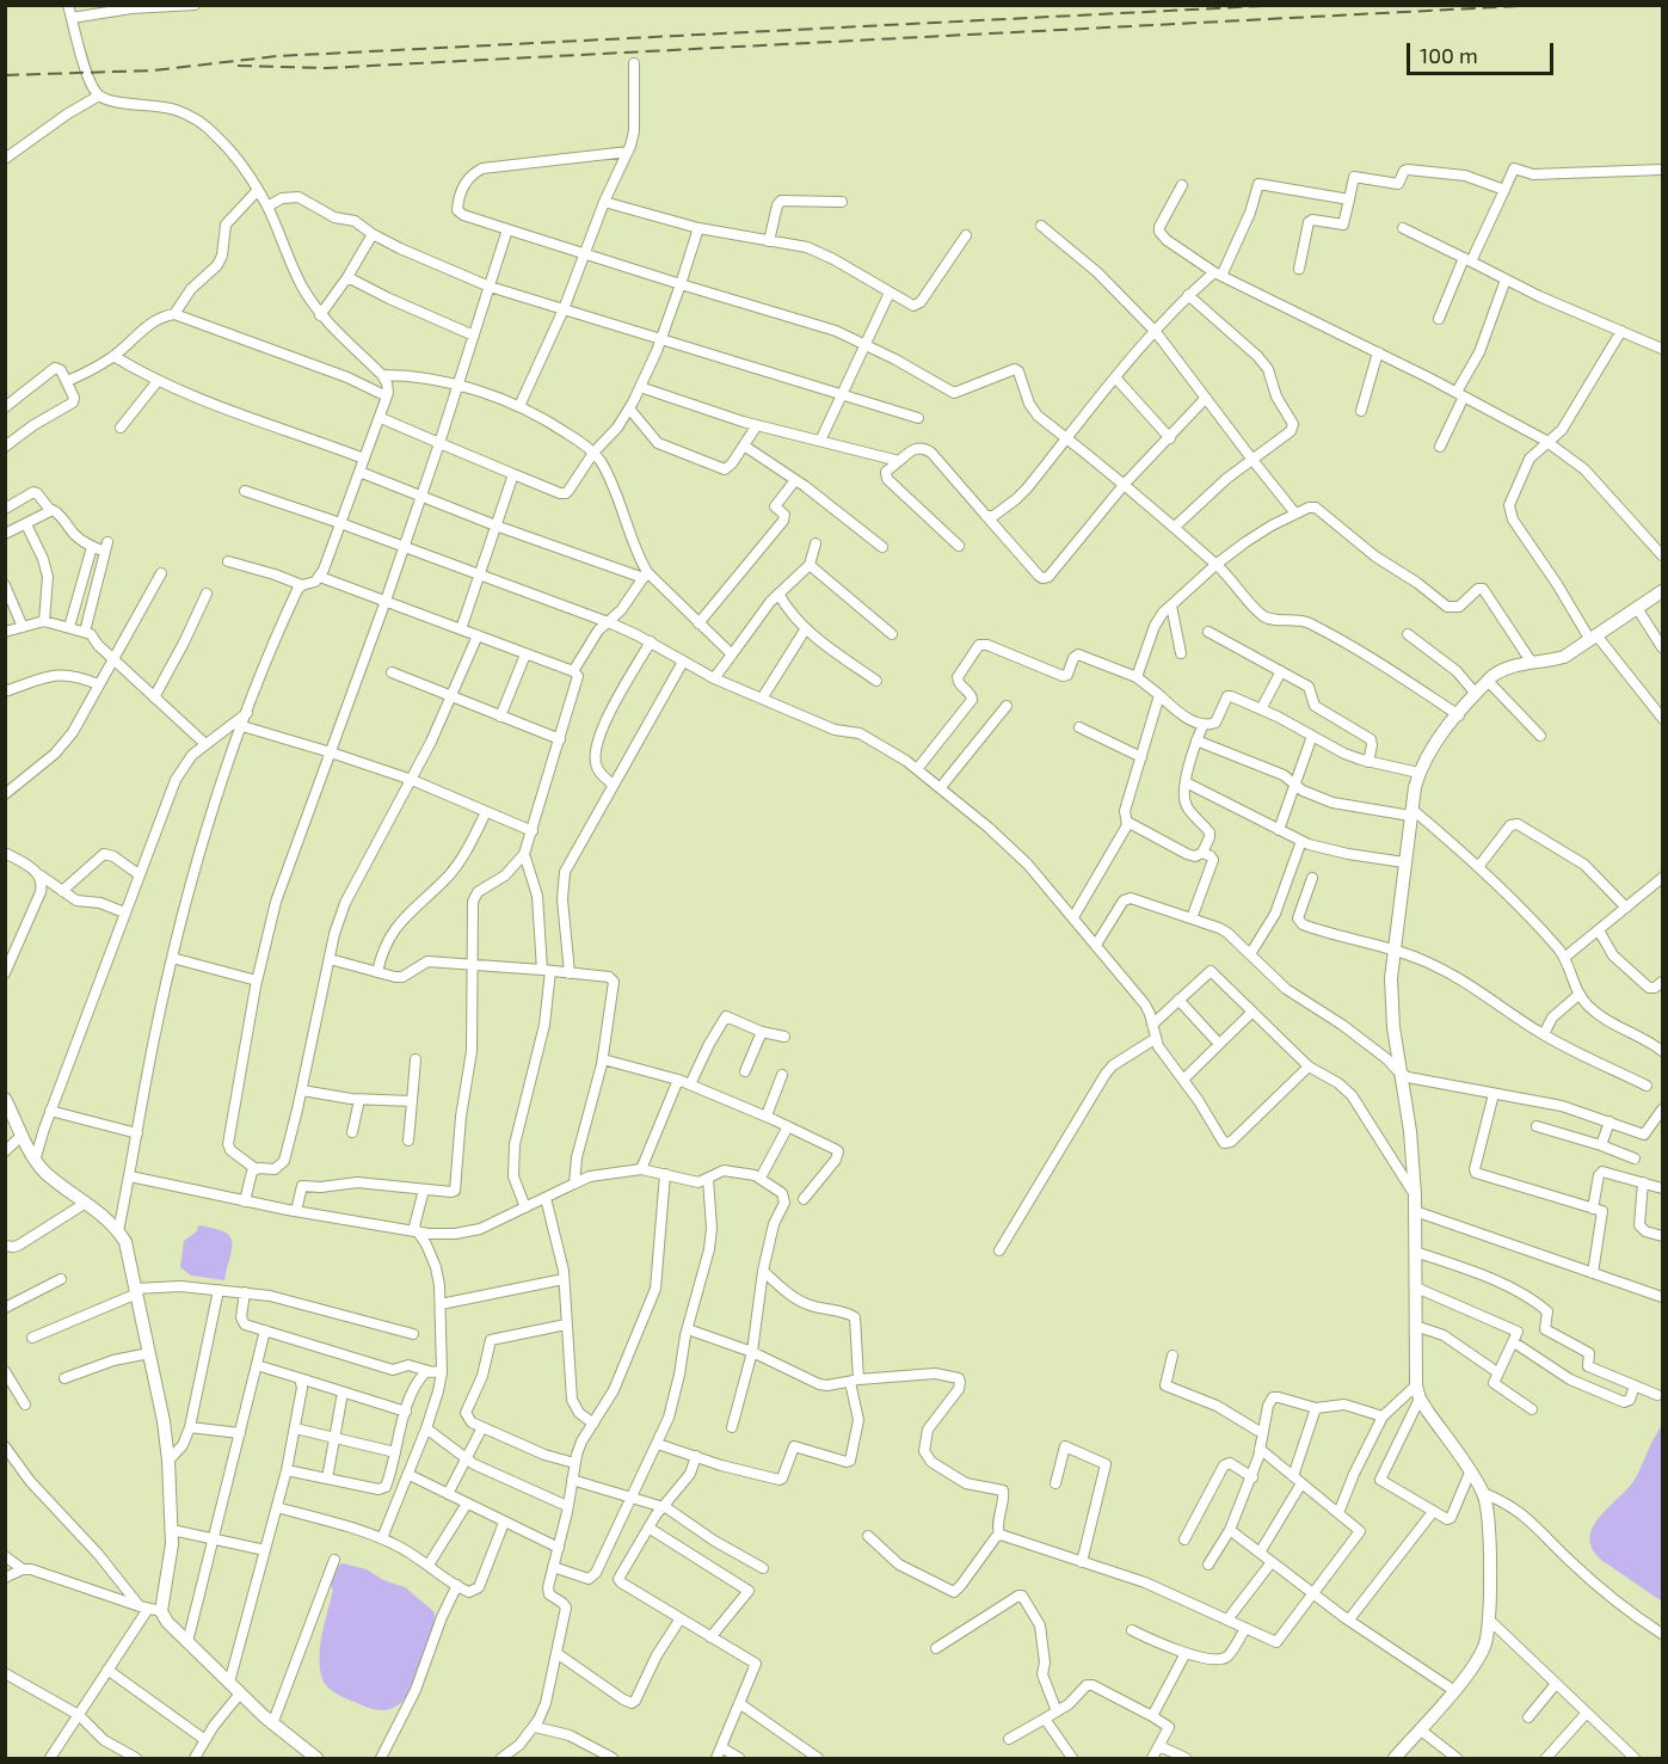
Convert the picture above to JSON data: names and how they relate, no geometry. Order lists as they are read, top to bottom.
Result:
{
  "scale_bar": "100 m"
}
